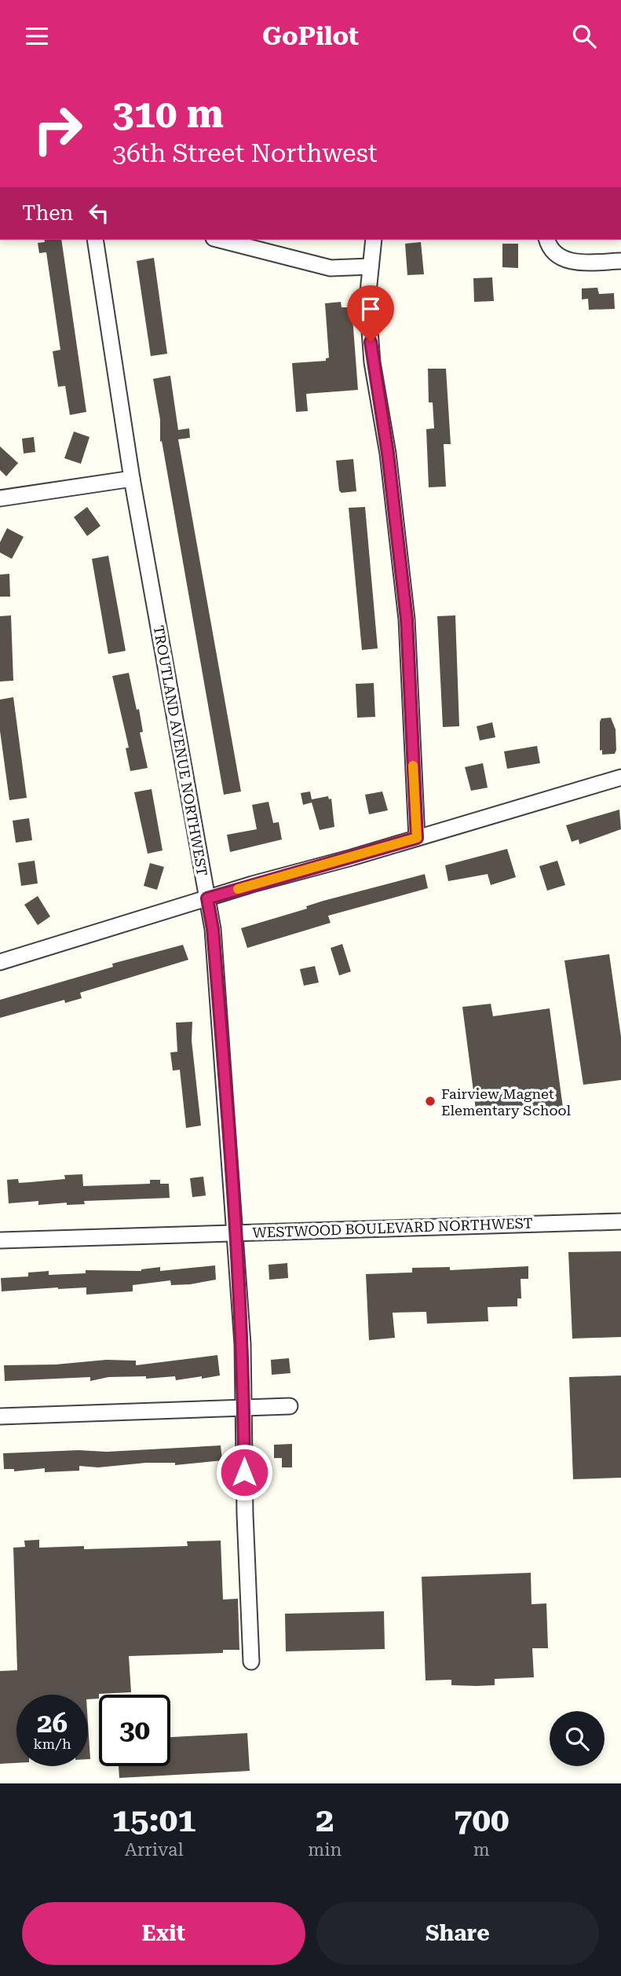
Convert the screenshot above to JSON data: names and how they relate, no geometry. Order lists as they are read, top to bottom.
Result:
{
  "streets": {
    "street": ["TROUTLAND AVENUE NORTHWEST", "WESTWOOD BOULEVARD NORTHWEST"]
  },
  "crossings": [
    ["TROUTLAND AVENUE NORTHWEST", "WESTWOOD BOULEVARD NORTHWEST"]
  ],
  "places": ["Fairview Magnet Elementary School"],
  "page": {
    "header": "GoPilot",
    "turn": ["310 m", "36th Street Northwest"],
    "then": "Then",
    "speed": "26 km/h",
    "limit": "30",
    "eta": [
      "15:01",
      "Arrival",
      "2",
      "min",
      "700",
      "m"
    ],
    "buttons": ["Exit", "Share"]
  }
}
